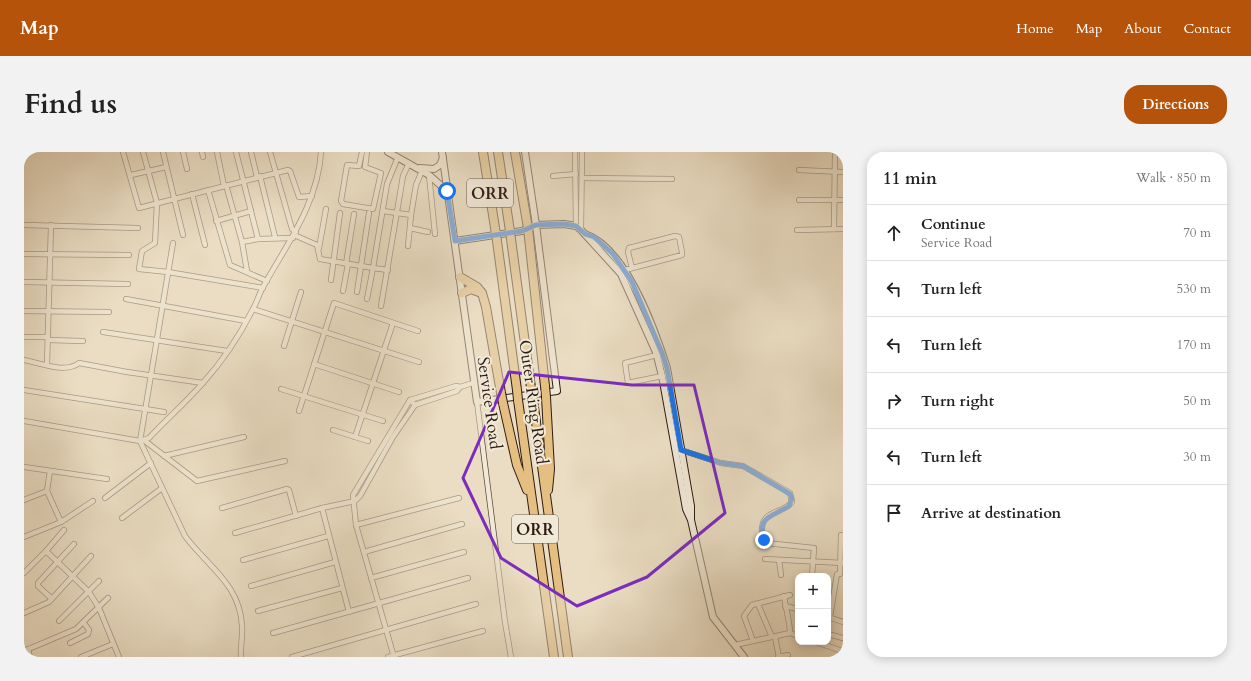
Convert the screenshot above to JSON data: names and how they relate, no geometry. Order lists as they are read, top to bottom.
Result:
{
  "streets": {
    "highway": ["ORR", "Outer Ring Road"],
    "main road": ["Service Road"]
  },
  "page": {
    "header": "Map",
    "nav": [
      "Home",
      "Map",
      "About",
      "Contact"
    ],
    "title": "Find us",
    "buttons": "Directions",
    "heading": ["11 min", "Walk · 850 m"],
    "list": [
      ["Continue", "Service Road", "70 m"],
      ["Turn left", "530 m"],
      ["Turn left", "170 m"],
      ["Turn right", "50 m"],
      ["Turn left", "30 m"],
      "Arrive at destination"
    ],
    "map_buttons": ["+", "−"]
  }
}
